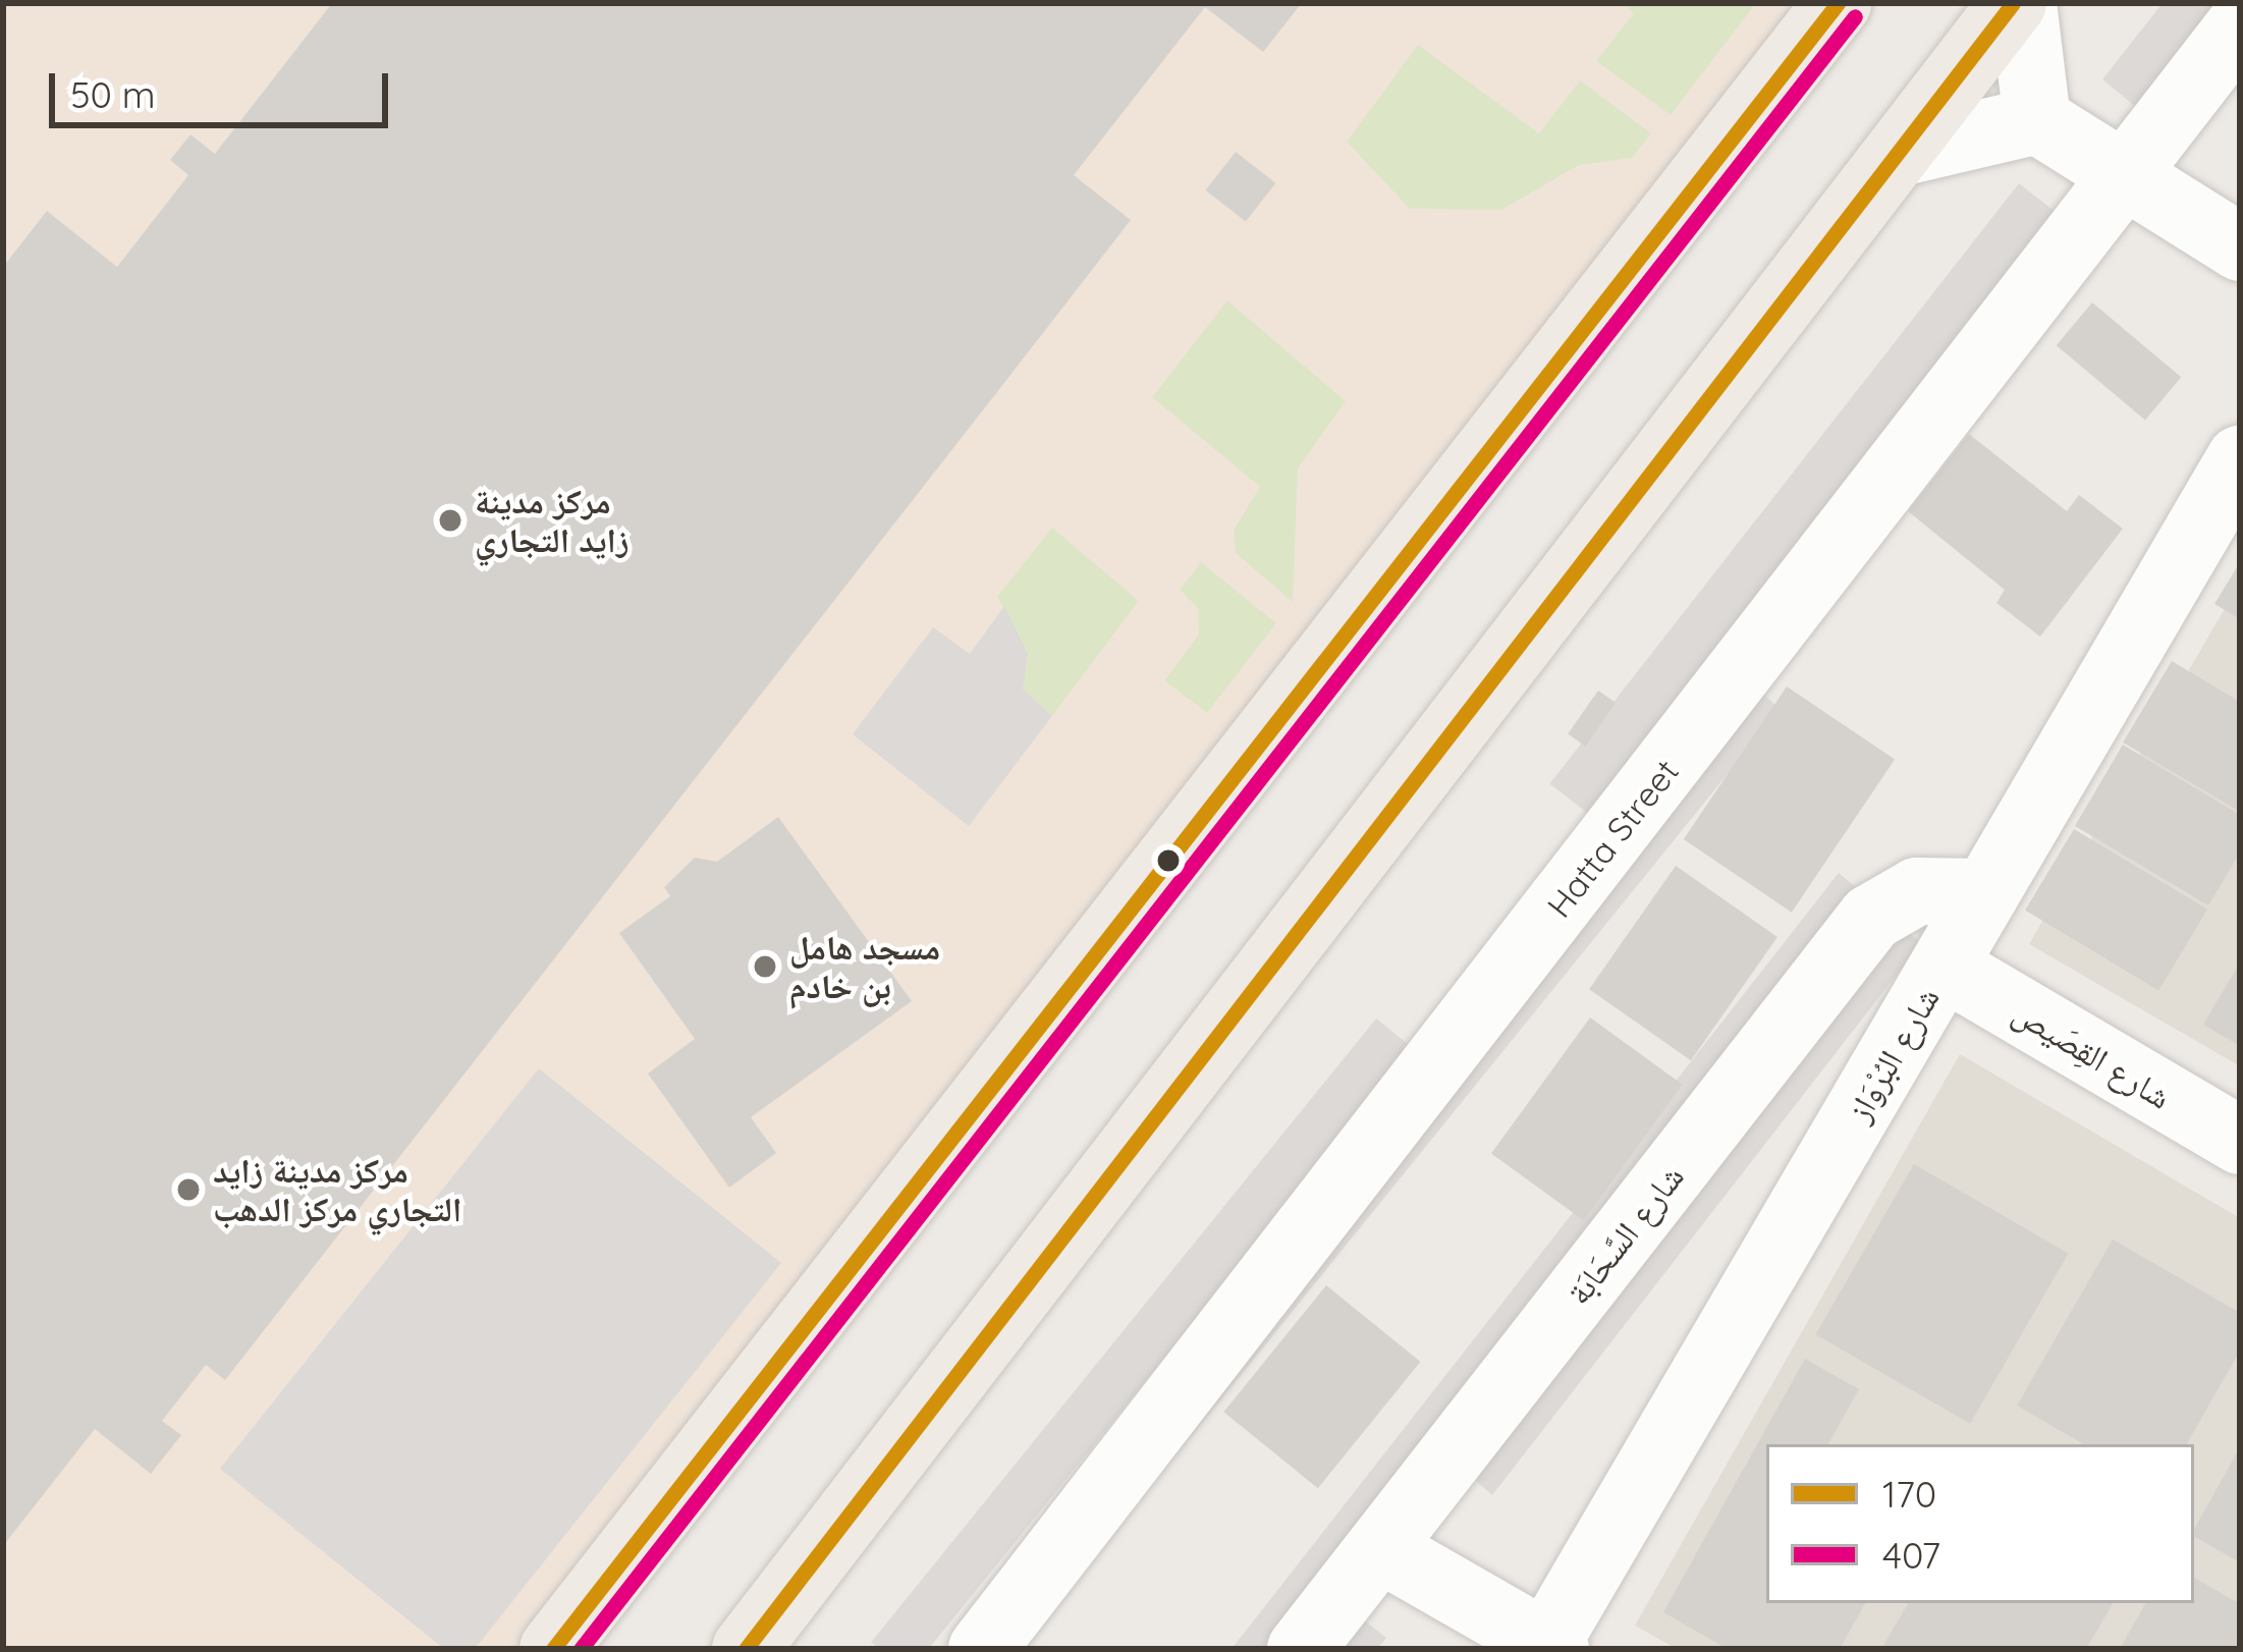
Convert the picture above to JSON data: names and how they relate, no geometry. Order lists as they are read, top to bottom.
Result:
{
  "streets": {
    "street": [
      "Hatta Street",
      "شارع البُرْوَاز",
      "شارع القِصَيص",
      "شارع السَّحَابَة"
    ]
  },
  "crossings": [
    ["شارع البُرْوَاز", "شارع القِصَيص"],
    ["شارع البُرْوَاز", "شارع السَّحَابَة"]
  ],
  "places": ["مركز مدينة زايد التجاري", "مسجد هامل بن خادم", "مركز مدينة زايد التجاري مركز الدهب"],
  "lines": ["transit line 170", "transit line 407"],
  "legend": ["170", "407"],
  "scale_bar": "50 m"
}
